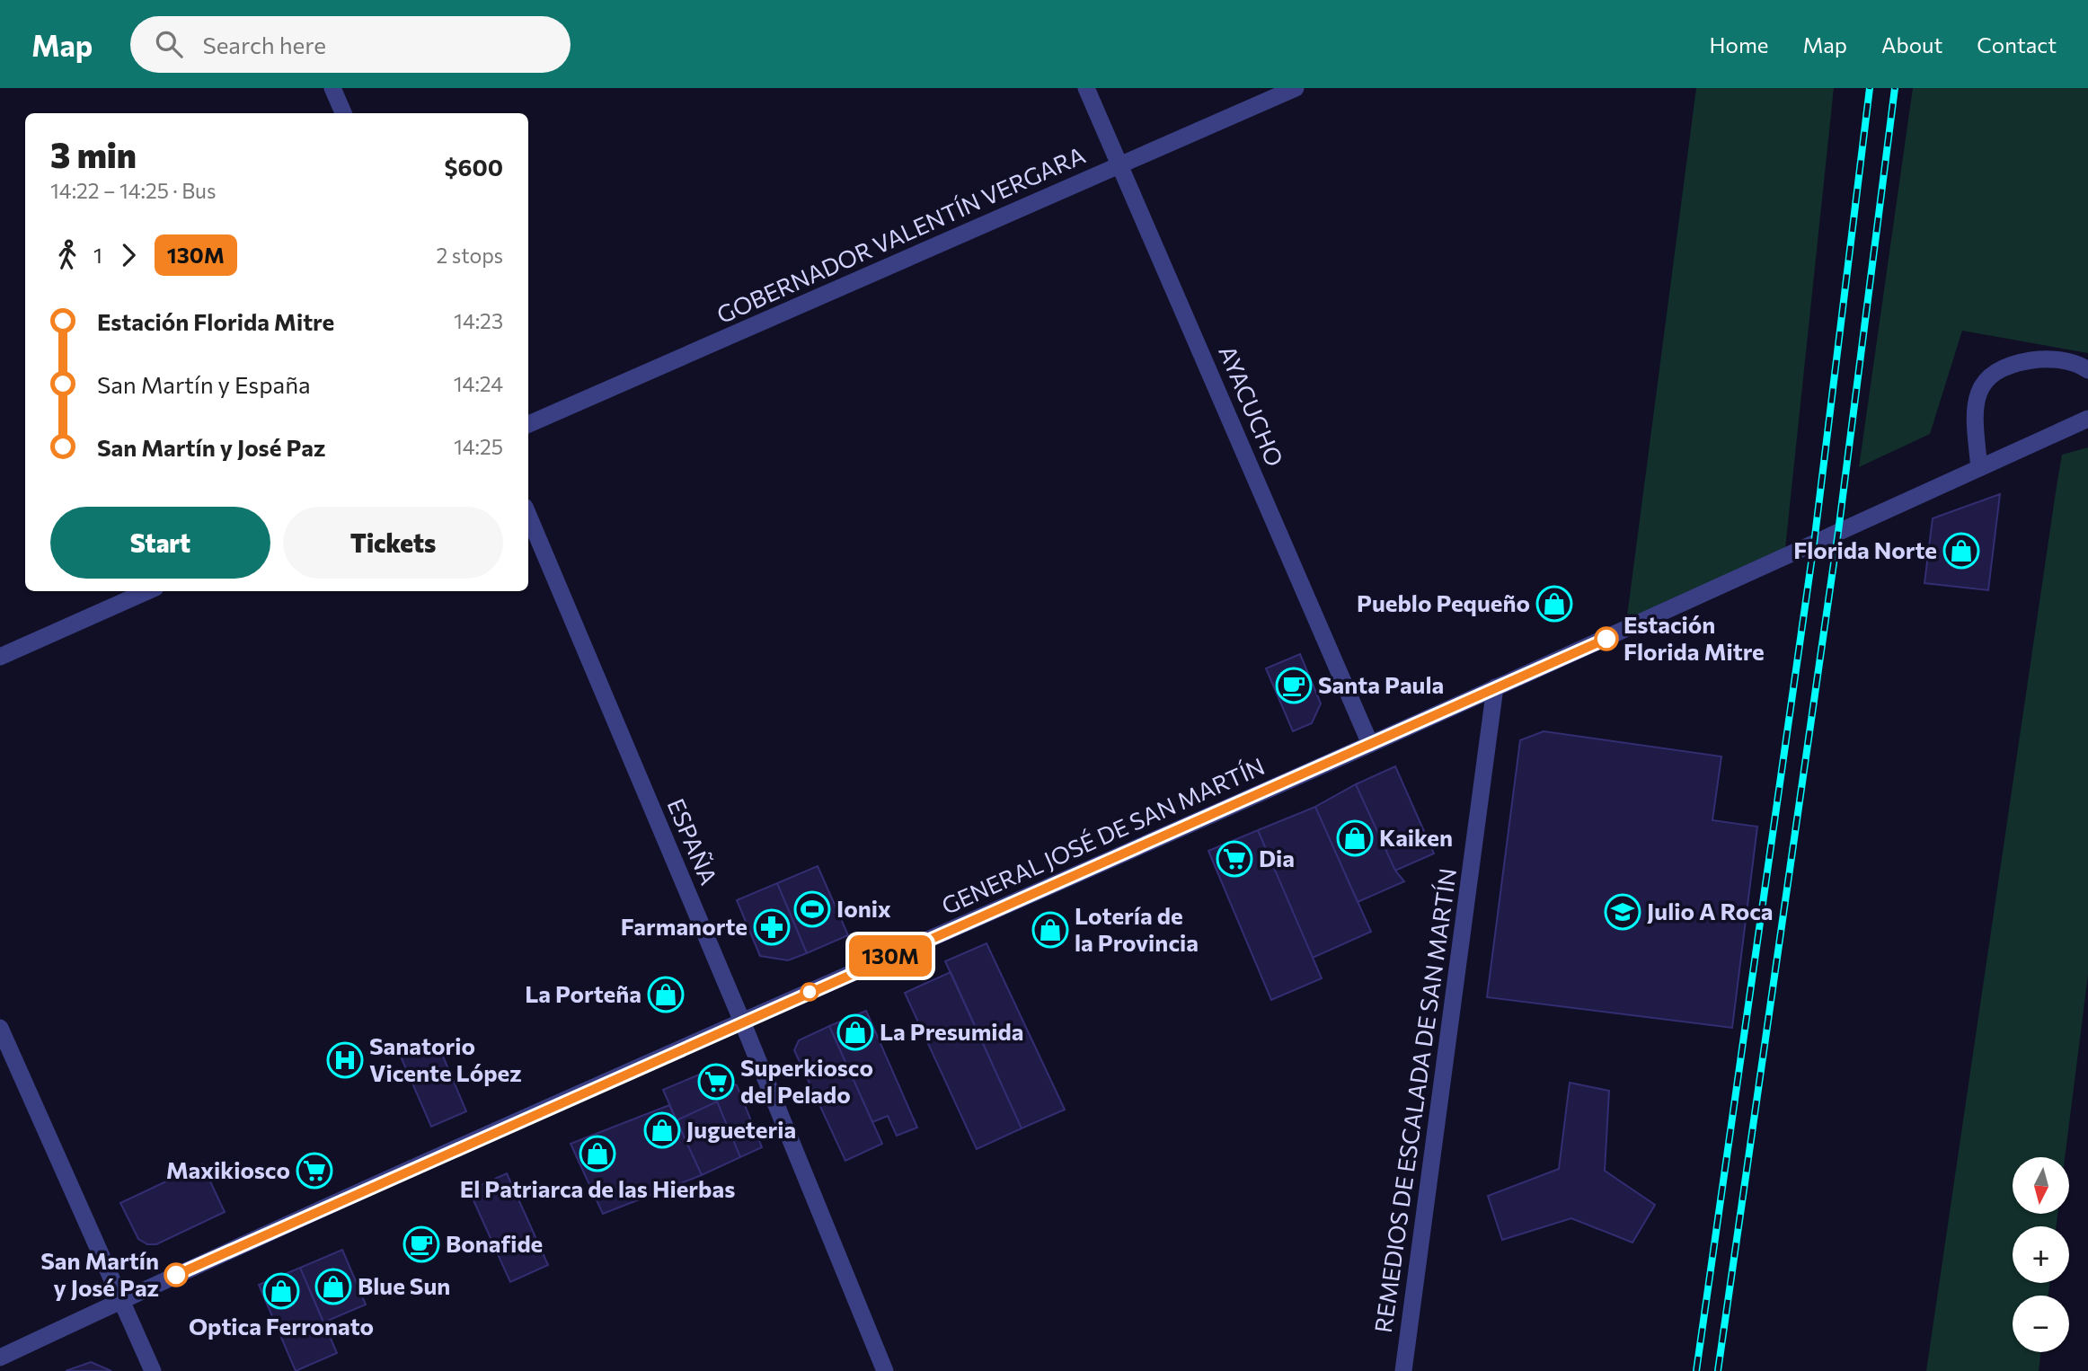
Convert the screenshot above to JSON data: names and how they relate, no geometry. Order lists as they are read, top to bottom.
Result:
{
  "streets": {
    "street": [
      "GOBERNADOR VALENTÍN VERGARA",
      "AYACUCHO",
      "GENERAL JOSÉ DE SAN MARTÍN",
      "ESPAÑA",
      "REMEDIOS DE ESCALADA DE SAN MARTÍN"
    ]
  },
  "crossings": [
    ["GOBERNADOR VALENTÍN VERGARA", "AYACUCHO"],
    ["AYACUCHO", "GENERAL JOSÉ DE SAN MARTÍN"],
    ["GENERAL JOSÉ DE SAN MARTÍN", "ESPAÑA"],
    ["GENERAL JOSÉ DE SAN MARTÍN", "REMEDIOS DE ESCALADA DE SAN MARTÍN"]
  ],
  "places": {
    "shop": [
      "Florida Norte",
      "Pueblo Pequeño",
      "Kaiken",
      "Lotería de la Provincia",
      "La Porteña",
      "La Presumida",
      "Jugueteria",
      "El Patriarca de las Hierbas",
      "Blue Sun",
      "Optica Ferronato"
    ],
    "other": ["Estación Florida Mitre", "San Martín y José Paz"],
    "cafe": ["Santa Paula", "Bonafide"],
    "supermarket": ["Dia", "Superkiosco del Pelado", "Maxikiosco"],
    "sports": ["Ionix"],
    "school or university": ["Julio A Roca"],
    "pharmacy": ["Farmanorte"],
    "hospital": ["Sanatorio Vicente López"]
  },
  "lines": ["bus line 130M"],
  "north": "bottom",
  "page": {
    "header": "Map",
    "search": "Search here",
    "nav": [
      "Home",
      "Map",
      "About",
      "Contact"
    ],
    "on_map": "130M",
    "heading": ["3 min", "14:22 – 14:25 · Bus", "$600"],
    "legs": ["1", "130M", "2 stops"],
    "list": [
      {
        "name": "Estación Florida Mitre",
        "value": "14:23"
      },
      {
        "name": "San Martín y España",
        "value": "14:24"
      },
      {
        "name": "San Martín y José Paz",
        "value": "14:25"
      }
    ],
    "buttons": ["Start", "Tickets"],
    "map_buttons": ["+", "−"]
  }
}
